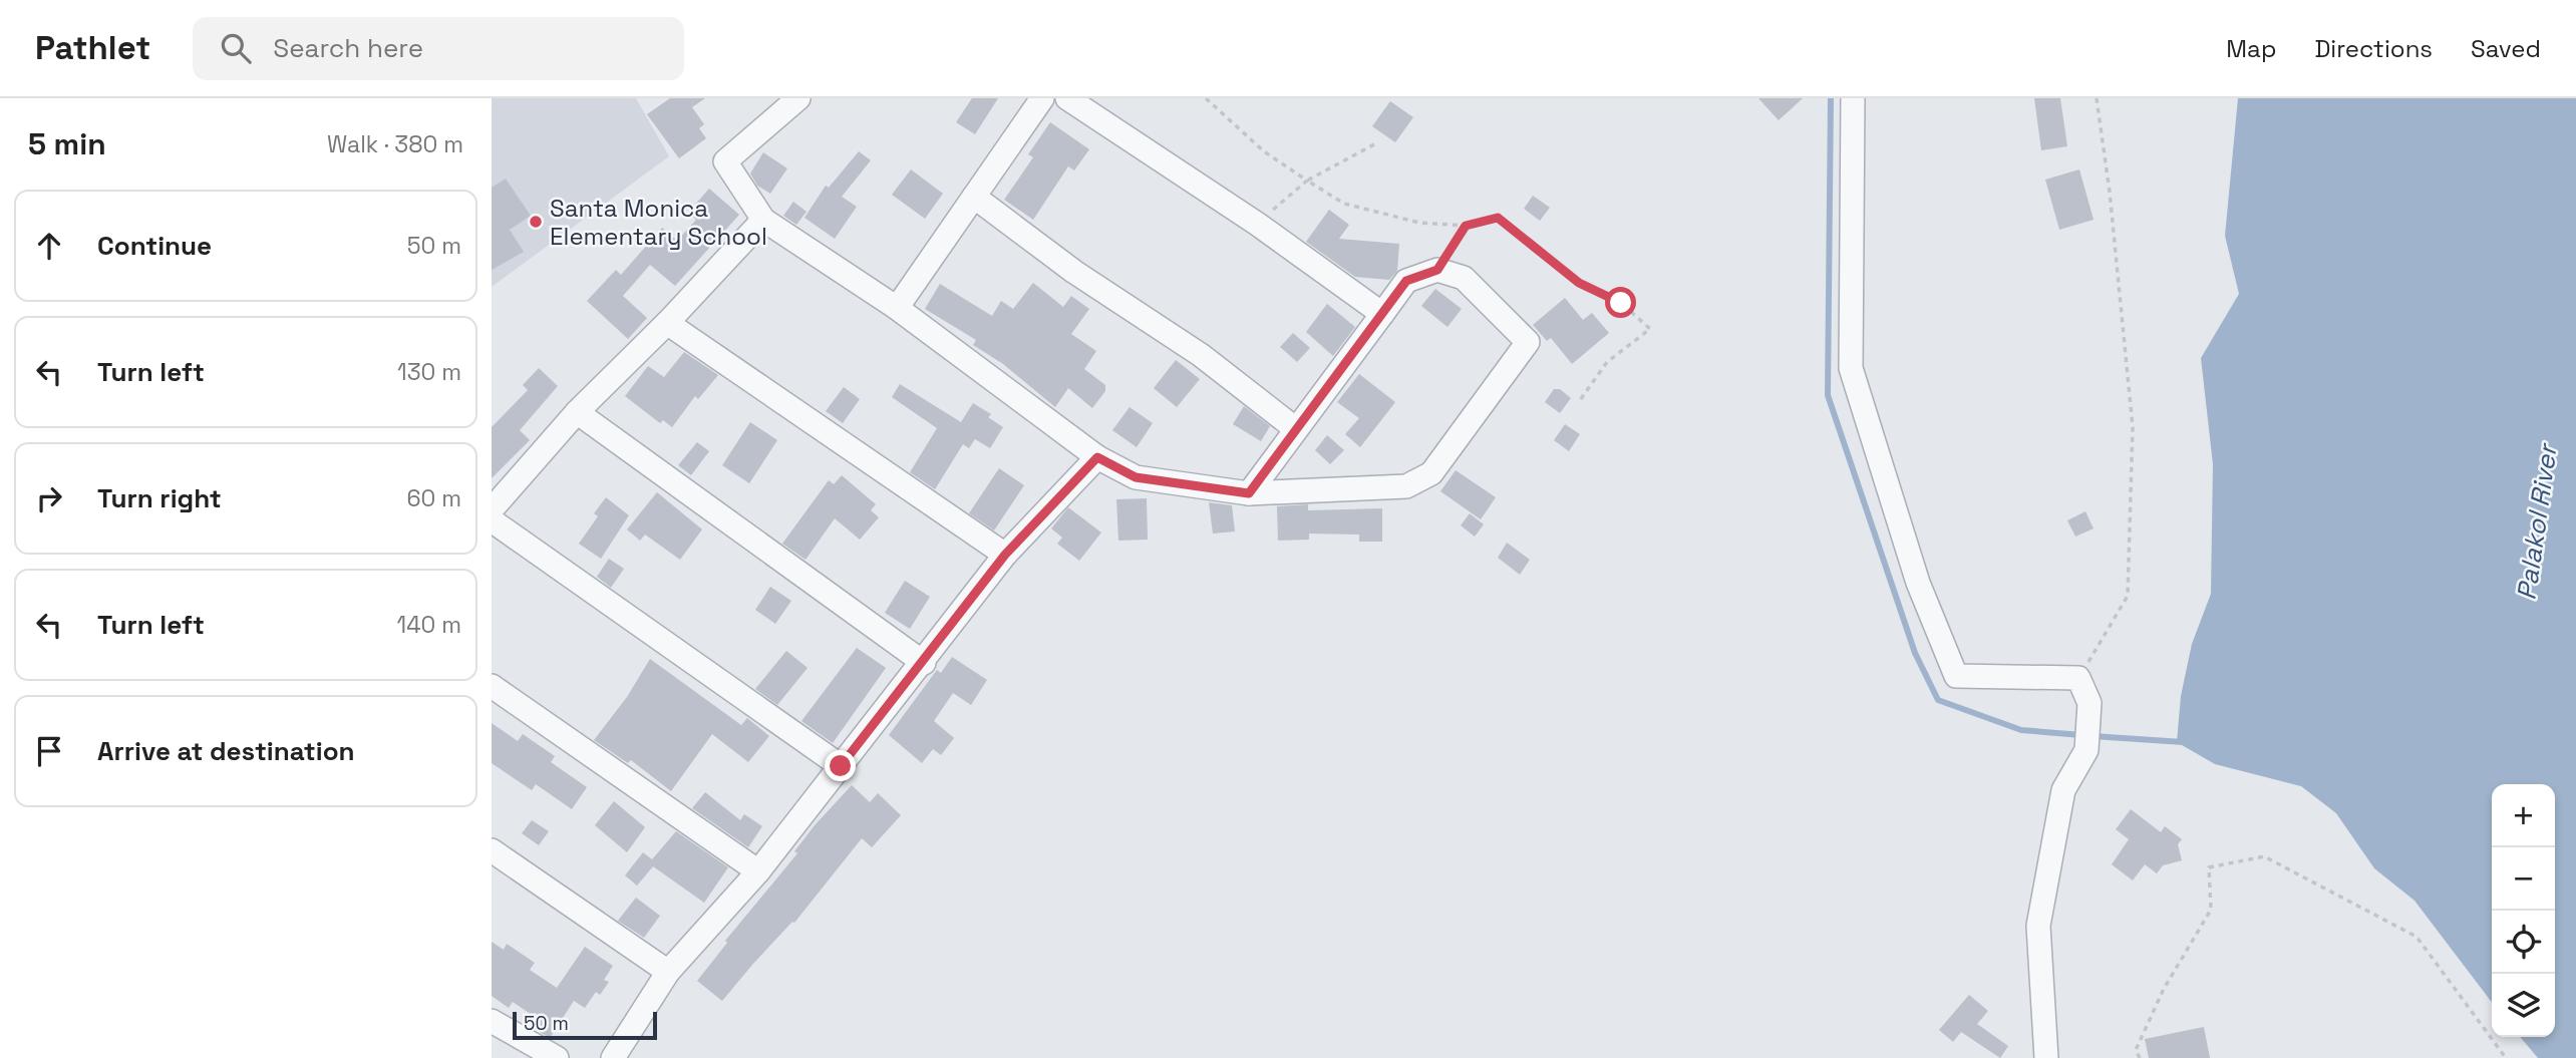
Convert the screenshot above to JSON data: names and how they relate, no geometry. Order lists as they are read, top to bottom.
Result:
{
  "water": ["Palakol River"],
  "places": ["Santa Monica Elementary School"],
  "scale_bar": "50 m",
  "page": {
    "header": "Pathlet",
    "search": "Search here",
    "nav": ["Map", "Directions", "Saved"],
    "heading": ["5 min", "Walk · 380 m"],
    "list": [
      ["Continue", "50 m"],
      ["Turn left", "130 m"],
      ["Turn right", "60 m"],
      ["Turn left", "140 m"],
      "Arrive at destination"
    ],
    "map_buttons": ["+", "−"],
    "scale": "50 m"
  }
}
